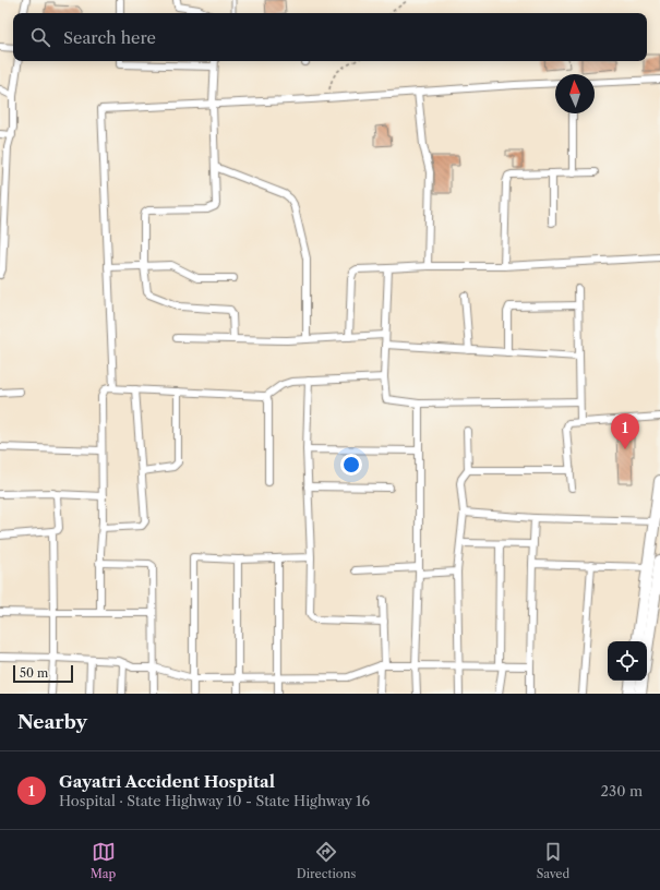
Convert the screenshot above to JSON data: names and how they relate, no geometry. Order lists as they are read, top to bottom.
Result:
{
  "scale_bar": "50 m",
  "north": "top",
  "page": {
    "search": "Search here",
    "pins": "1",
    "scale": "50 m",
    "heading": "Nearby",
    "list": [
      {
        "mark": "1",
        "name": "Gayatri Accident Hospital",
        "note": "Hospital · State Highway 10 - State Highway 16",
        "value": "230 m"
      }
    ],
    "nav": ["Map", "Directions", "Saved"]
  }
}
